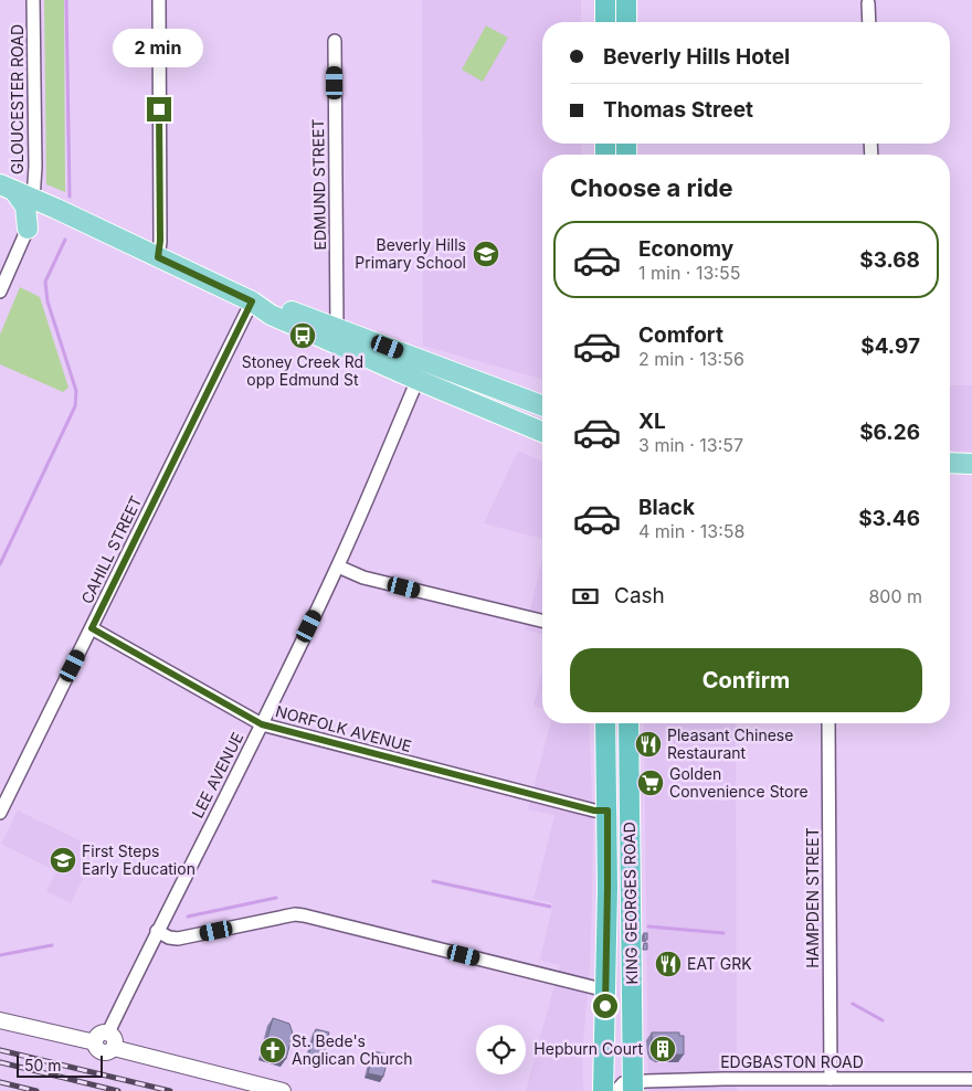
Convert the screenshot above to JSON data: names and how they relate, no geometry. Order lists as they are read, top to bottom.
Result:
{
  "streets": {
    "highway": ["KING GEORGES ROAD"],
    "street": [
      "GLOUCESTER ROAD",
      "EDMUND STREET",
      "CAHILL STREET",
      "NORFOLK AVENUE",
      "LEE AVENUE",
      "HAMPDEN STREET",
      "EDGBASTON ROAD"
    ]
  },
  "crossings": [
    ["CAHILL STREET", "NORFOLK AVENUE"],
    ["NORFOLK AVENUE", "LEE AVENUE"],
    ["NORFOLK AVENUE", "KING GEORGES ROAD"],
    ["HAMPDEN STREET", "EDGBASTON ROAD"],
    ["KING GEORGES ROAD", "EDGBASTON ROAD"]
  ],
  "places": {
    "school or university": ["Beverly Hills Primary School", "First Steps Early Education"],
    "bus stop": ["Stoney Creek Rd opp Edmund St"],
    "restaurant": ["Pleasant Chinese Restaurant", "EAT GRK"],
    "supermarket": ["Golden Convenience Store"],
    "building": ["Hepburn Court"],
    "church": ["St. Bede's Anglican Church"]
  },
  "scale_bar": "50 m",
  "page": {
    "banner": ["Beverly Hills Hotel", "Thomas Street"],
    "bubble": "2 min",
    "heading": "Choose a ride",
    "list": [
      {
        "name": "Economy",
        "note": "1 min · 13:55",
        "value": "$3.68"
      },
      {
        "name": "Comfort",
        "note": "2 min · 13:56",
        "value": "$4.97"
      },
      {
        "name": "XL",
        "note": "3 min · 13:57",
        "value": "$6.26"
      },
      {
        "name": "Black",
        "note": "4 min · 13:58",
        "value": "$3.46"
      }
    ],
    "pay": ["Cash", "800 m"],
    "buttons": "Confirm",
    "scale": "50 m"
  }
}
